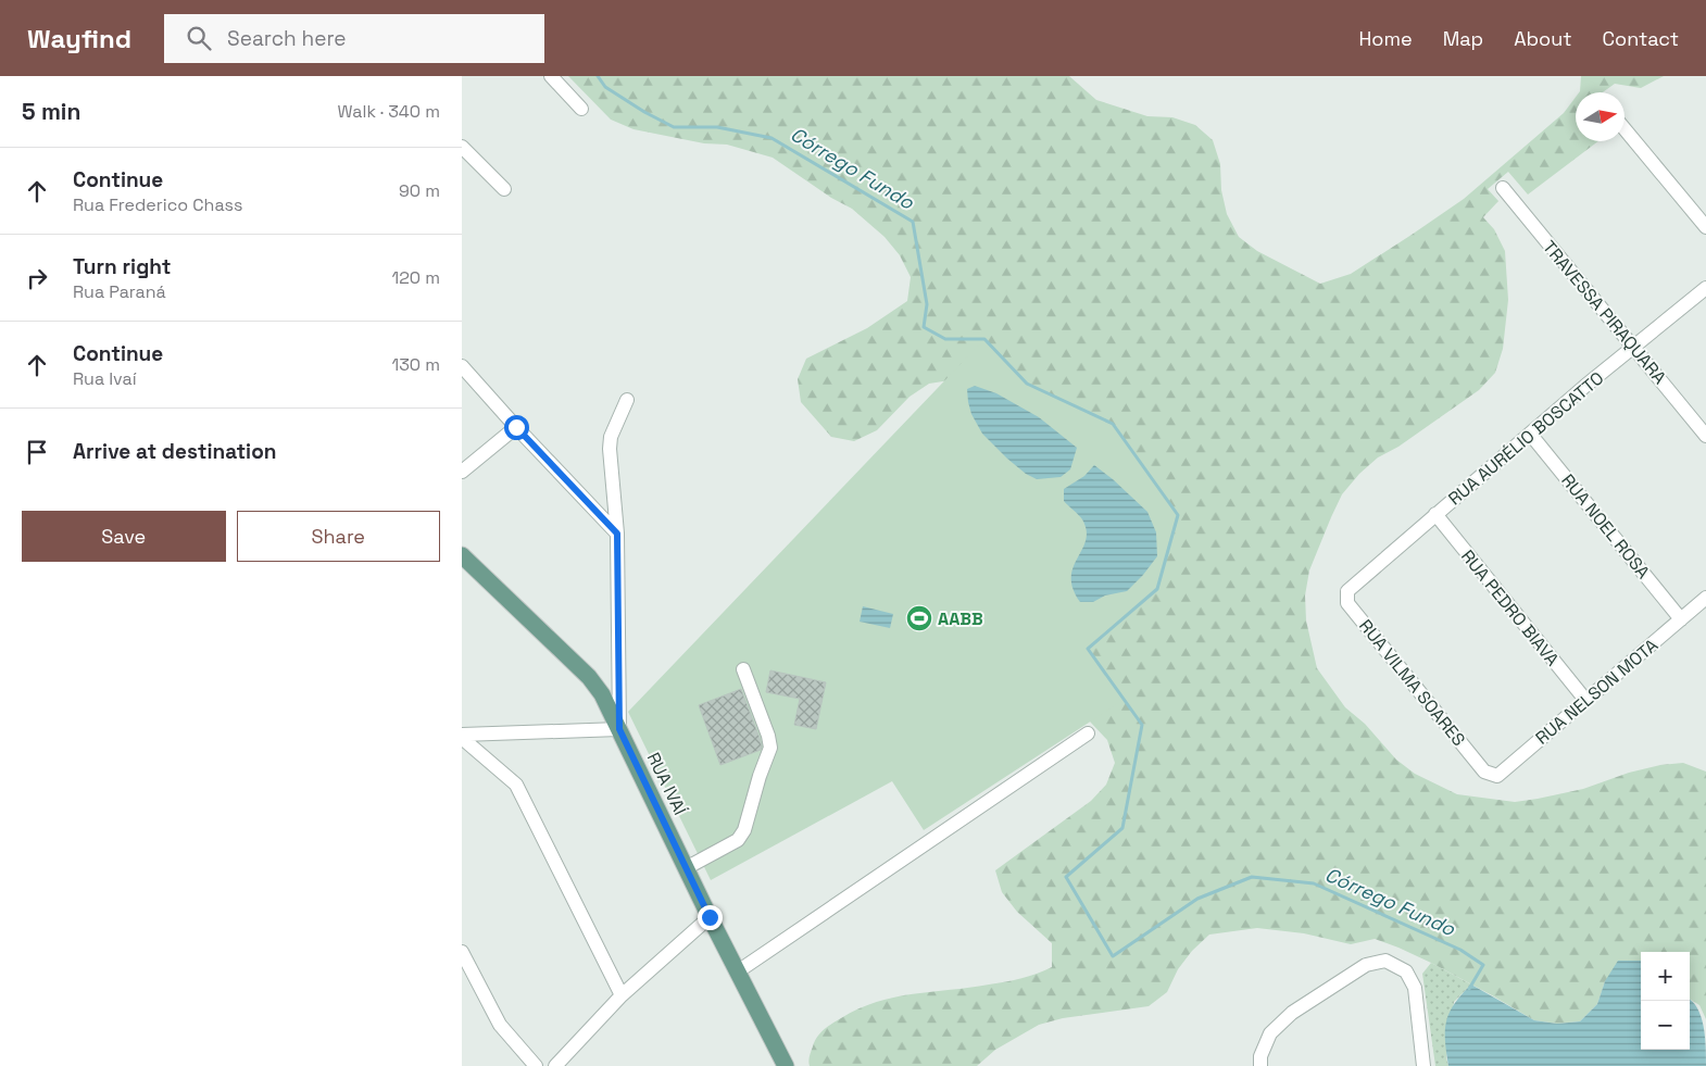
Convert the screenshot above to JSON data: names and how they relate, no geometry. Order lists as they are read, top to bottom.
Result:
{
  "streets": {
    "main road": ["RUA IVAÍ"],
    "street": [
      "TRAVESSA PIRAQUARA",
      "RUA AURÉLIO BOSCATTO",
      "RUA NOEL ROSA",
      "RUA PEDRO BIAVA",
      "RUA VILMA SOARES",
      "RUA NELSON MOTA"
    ]
  },
  "crossings": [
    ["TRAVESSA PIRAQUARA", "RUA AURÉLIO BOSCATTO"],
    ["RUA AURÉLIO BOSCATTO", "RUA NOEL ROSA"],
    ["RUA AURÉLIO BOSCATTO", "RUA PEDRO BIAVA"],
    ["RUA AURÉLIO BOSCATTO", "RUA VILMA SOARES"],
    ["RUA NOEL ROSA", "RUA NELSON MOTA"],
    ["RUA PEDRO BIAVA", "RUA NELSON MOTA"],
    ["RUA VILMA SOARES", "RUA NELSON MOTA"]
  ],
  "water": ["Córrego Fundo"],
  "places": {
    "sports": ["AABB"]
  },
  "north": "right",
  "page": {
    "header": "Wayfind",
    "search": "Search here",
    "nav": [
      "Home",
      "Map",
      "About",
      "Contact"
    ],
    "heading": ["5 min", "Walk · 340 m"],
    "list": [
      ["Continue", "Rua Frederico Chass", "90 m"],
      ["Turn right", "Rua Paraná", "120 m"],
      ["Continue", "Rua Ivaí", "130 m"],
      "Arrive at destination"
    ],
    "buttons": ["Save", "Share"],
    "map_buttons": ["+", "−"]
  }
}
